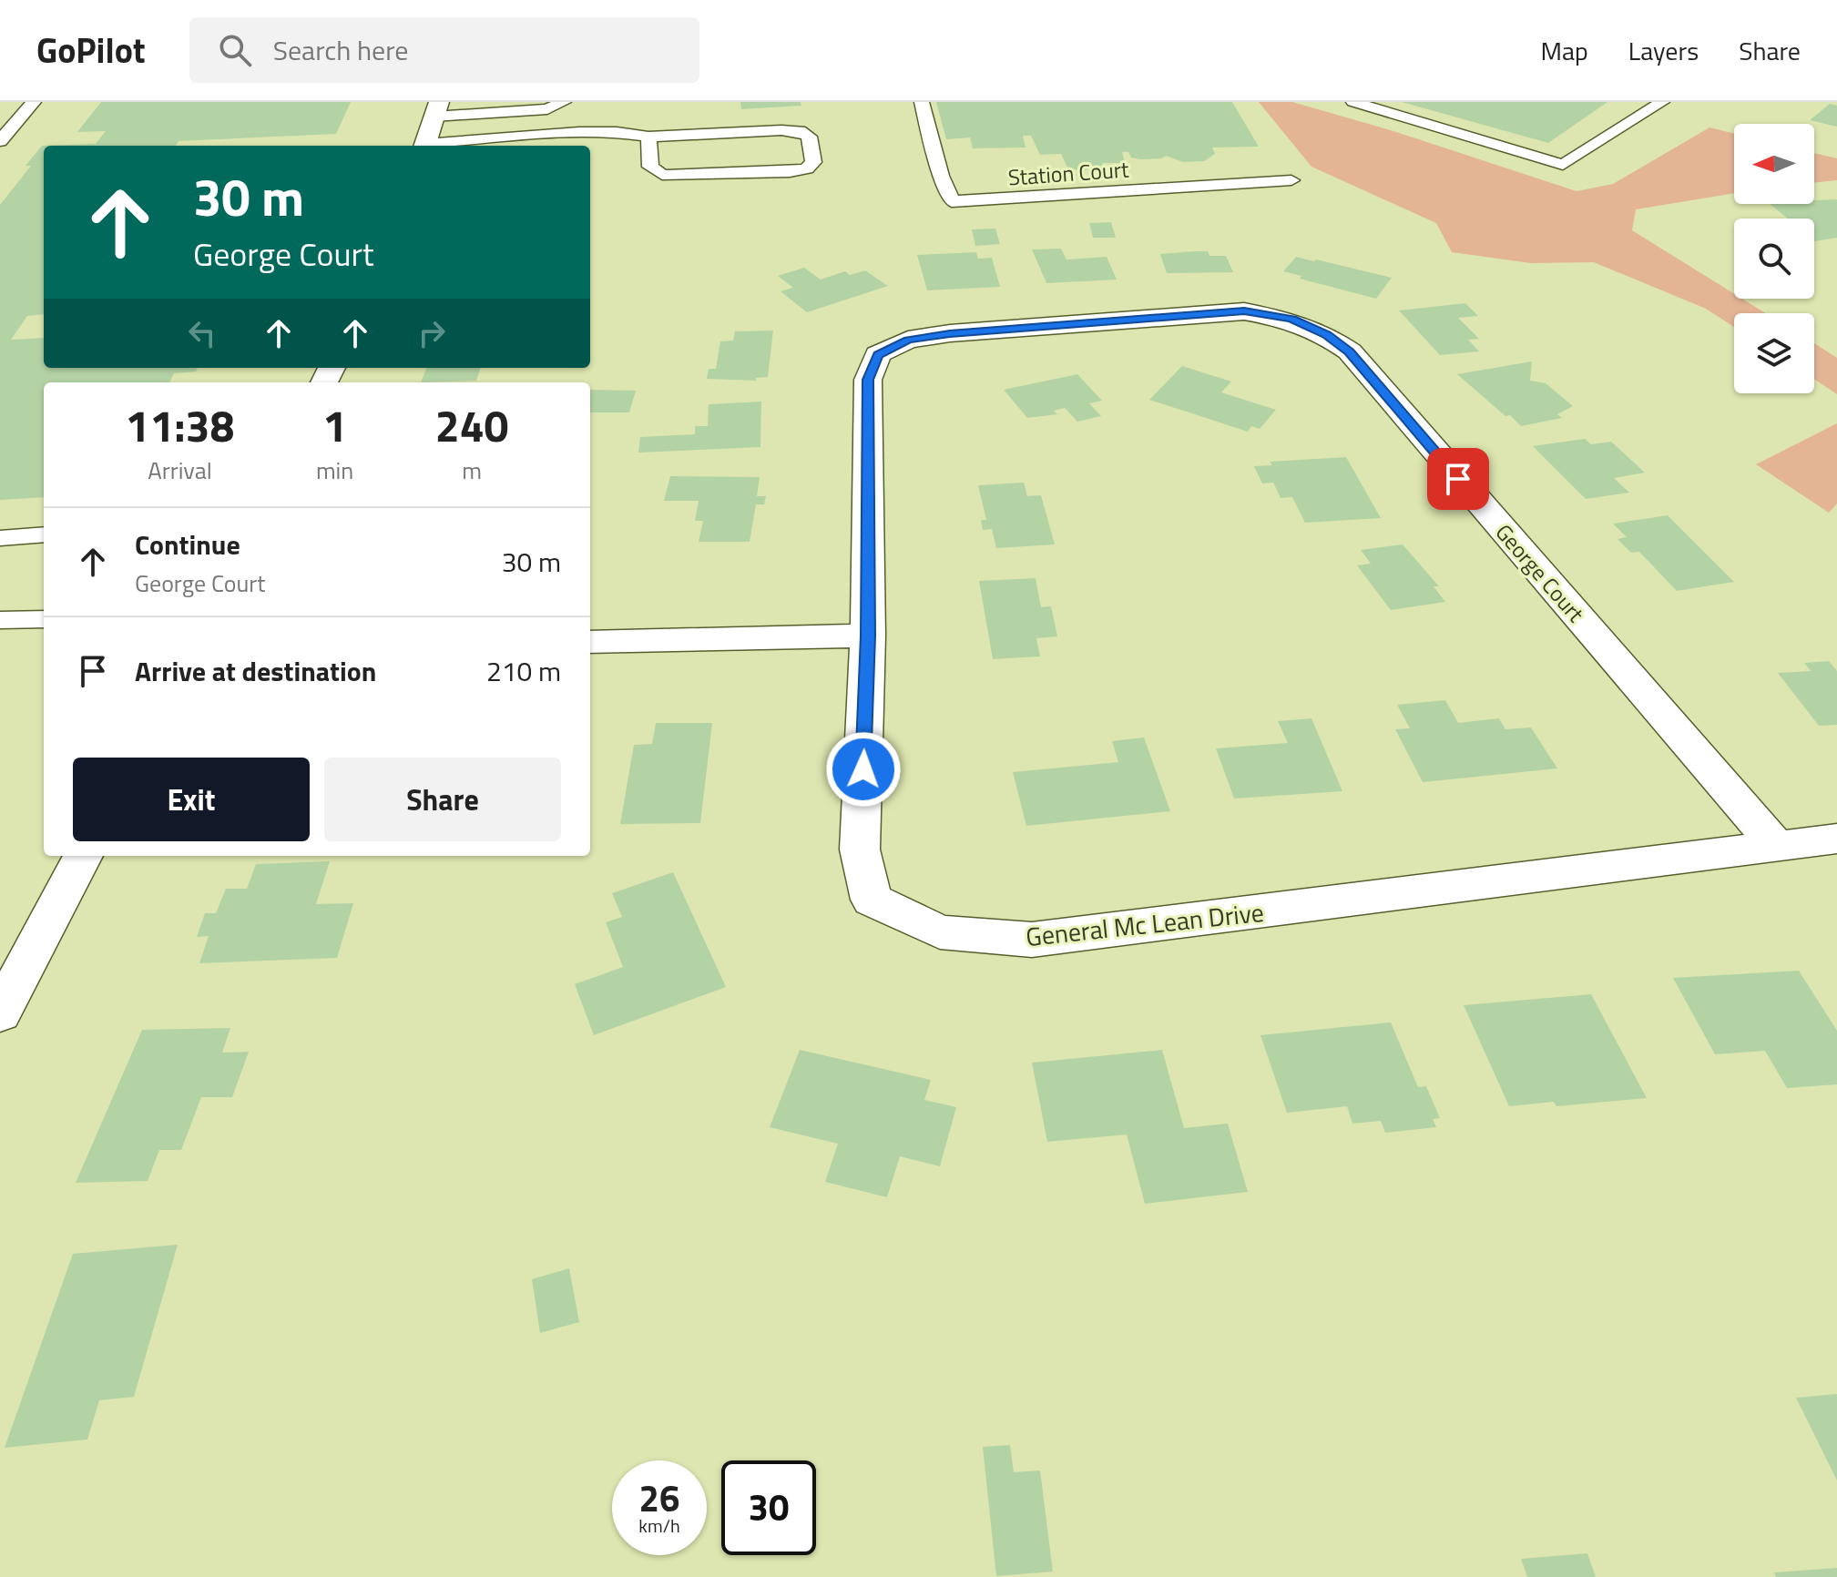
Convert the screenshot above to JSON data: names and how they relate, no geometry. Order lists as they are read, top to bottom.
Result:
{
  "streets": {
    "street": ["George Court", "General Mc Lean Drive"],
    "lane": ["Station Court"]
  },
  "crossings": [
    ["George Court", "General Mc Lean Drive"]
  ],
  "north": "left",
  "page": {
    "header": "GoPilot",
    "search": "Search here",
    "nav": ["Map", "Layers", "Share"],
    "turn": ["30 m", "George Court"],
    "eta": [
      "11:38",
      "Arrival",
      "1",
      "min",
      "240",
      "m"
    ],
    "list": [
      {
        "name": "Continue",
        "note": "George Court",
        "value": "30 m"
      },
      {
        "name": "Arrive at destination",
        "value": "210 m"
      }
    ],
    "buttons": ["Exit", "Share"],
    "speed": "26 km/h",
    "limit": "30"
  }
}
